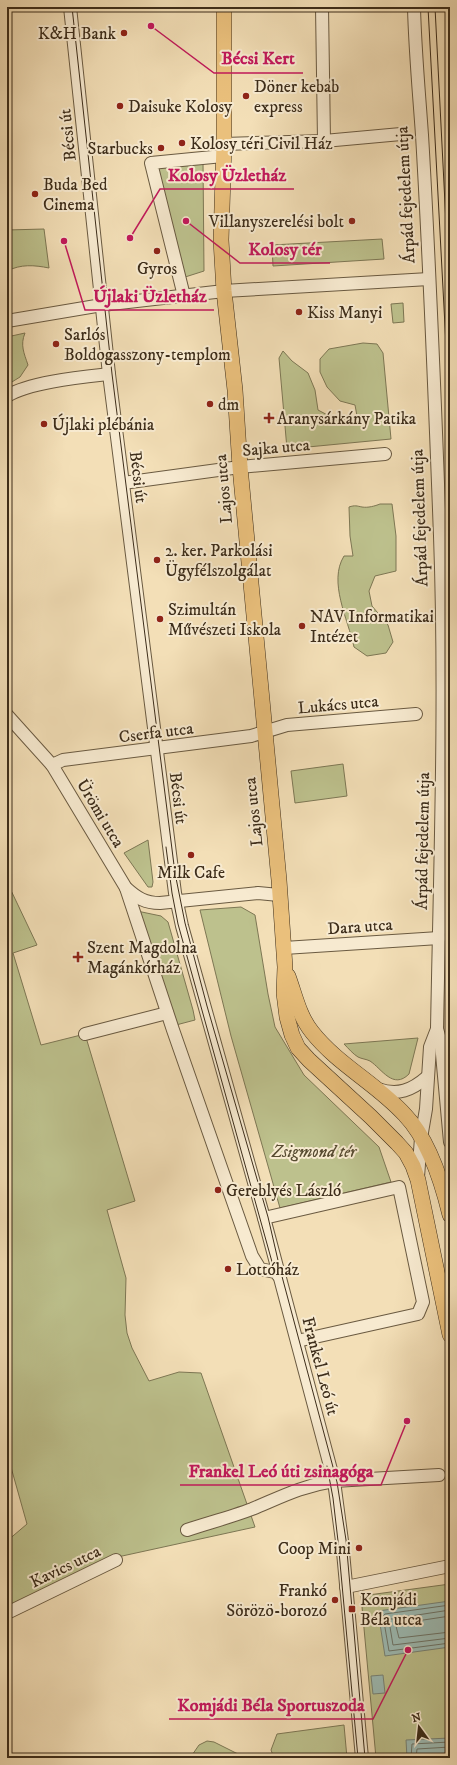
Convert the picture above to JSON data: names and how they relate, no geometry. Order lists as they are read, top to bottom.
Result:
{
  "streets": {
    "main road": ["Árpád fejedelem útja", "Lajos utca"],
    "street": [
      "Bécsi út",
      "Sajka utca",
      "Lukács utca",
      "Cserfa utca",
      "Ürömi utca",
      "Dara utca",
      "Frankel Leó út",
      "Kavics utca"
    ]
  },
  "crossings": [
    ["Bécsi út", "Sajka utca"],
    ["Bécsi út", "Cserfa utca"],
    ["Bécsi út", "Ürömi utca"],
    ["Árpád fejedelem útja", "Dara utca"],
    ["Sajka utca", "Lajos utca"],
    ["Lajos utca", "Lukács utca"],
    ["Lajos utca", "Cserfa utca"],
    ["Lajos utca", "Dara utca"],
    ["Lukács utca", "Cserfa utca"],
    ["Cserfa utca", "Ürömi utca"]
  ],
  "parks": ["Zsigmond tér"],
  "places": {
    "other": [
      "Bécsi Kert",
      "K&H Bank",
      "Döner kebab express",
      "Daisuke Kolosy",
      "Kolosy téri Civil Ház",
      "Starbucks",
      "Buda Bed Cinema",
      "Kolosy tér",
      "Villanyszerelési bolt",
      "Kolosy Üzletház",
      "Újlaki Üzletház",
      "Gyros",
      "Kiss Manyi",
      "Sarlós Boldogasszony-templom",
      "dm",
      "Újlaki plébánia",
      "2. ker. Parkolási Ügyfélszolgálat",
      "Szimultán Művészeti Iskola",
      "NAV Informatikai Intézet",
      "Milk Cafe",
      "Gereblyés László",
      "Lottóház",
      "Frankel Leó úti zsinagóga",
      "Coop Mini",
      "Frankó Sörözö-borozó",
      "Komjádi Béla Sportuszoda"
    ],
    "health": ["Aranysárkány Patika", "Szent Magdolna Magánkórház"],
    "transit": ["Komjádi Béla utca"]
  },
  "north": "top"
}
